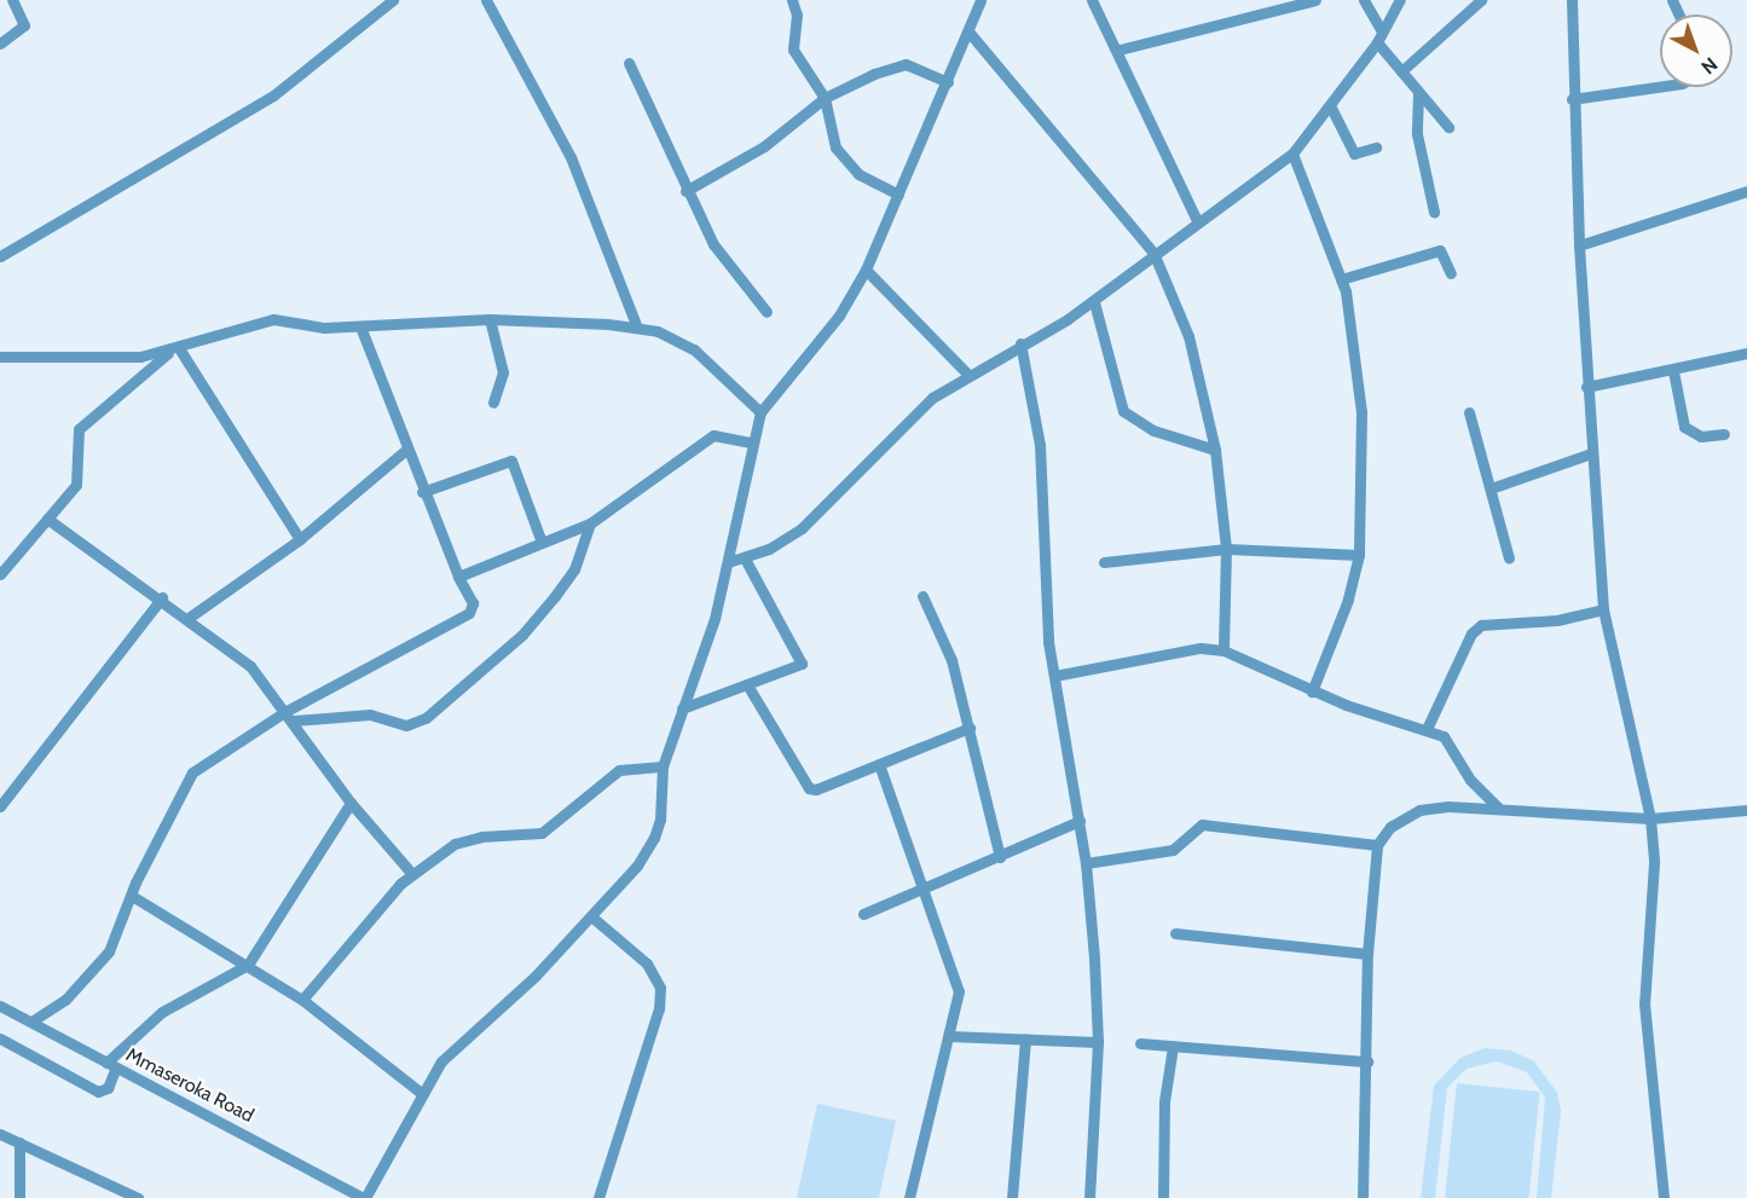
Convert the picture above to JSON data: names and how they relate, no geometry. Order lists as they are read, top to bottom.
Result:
{
  "streets": {
    "street": ["Mmaseroka Road"]
  },
  "north": "bottom right"
}
